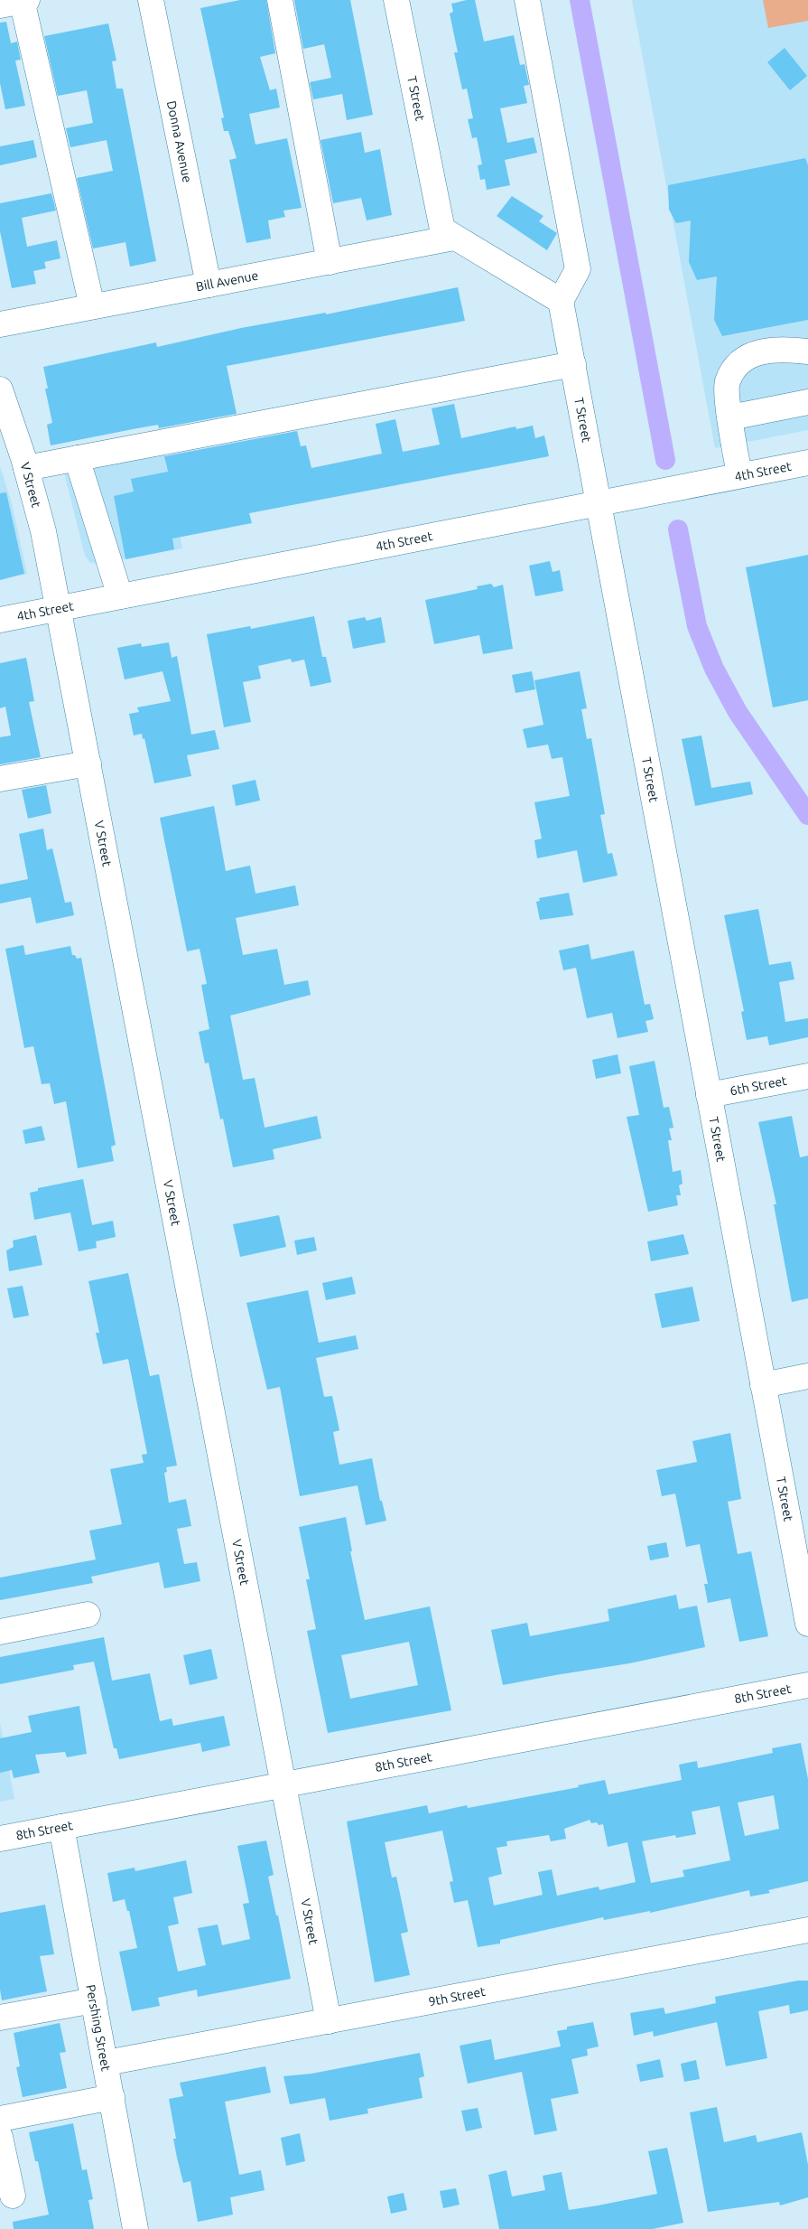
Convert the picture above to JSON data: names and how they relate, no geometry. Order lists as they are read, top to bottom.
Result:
{
  "streets": {
    "street": [
      "T Street",
      "Donna Avenue",
      "Bill Avenue",
      "4th Street",
      "V Street",
      "6th Street",
      "8th Street",
      "9th Street",
      "Pershing Street"
    ]
  },
  "crossings": [
    ["T Street", "Bill Avenue"],
    ["T Street", "4th Street"],
    ["T Street", "6th Street"],
    ["Donna Avenue", "Bill Avenue"],
    ["4th Street", "V Street"],
    ["V Street", "8th Street"],
    ["V Street", "9th Street"],
    ["8th Street", "Pershing Street"],
    ["9th Street", "Pershing Street"]
  ]
}
